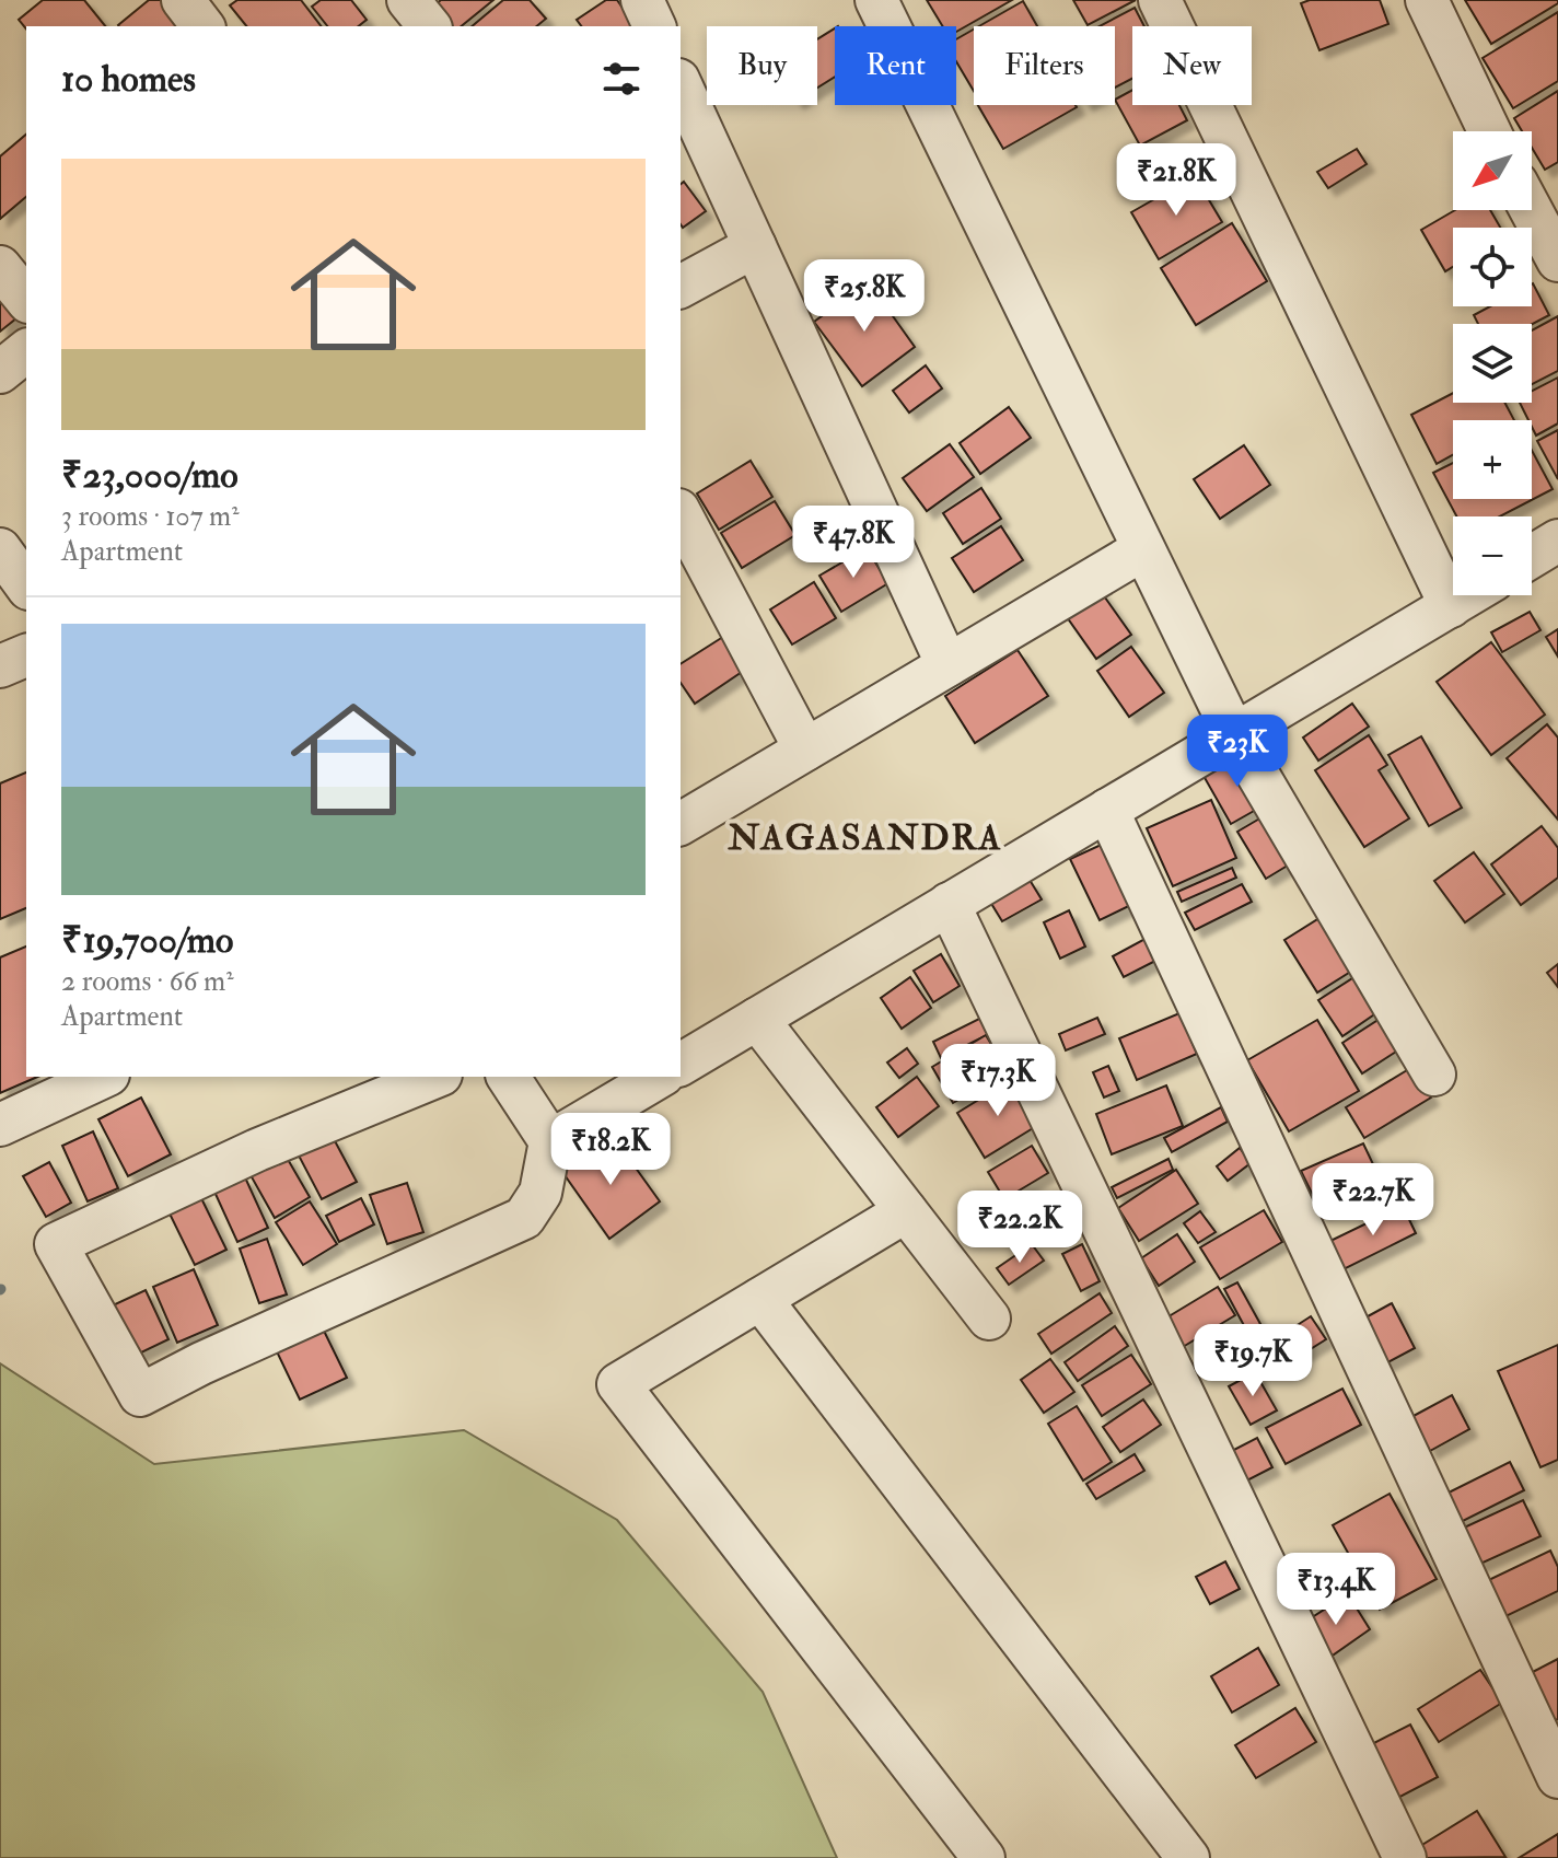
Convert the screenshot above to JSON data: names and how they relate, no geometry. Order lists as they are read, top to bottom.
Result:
{
  "districts": ["NAGASANDRA"],
  "north": "bottom left",
  "page": {
    "chip": [
      "Buy",
      "Rent",
      "Filters",
      "New"
    ],
    "heading": "10 homes",
    "map_buttons": ["+", "−"],
    "list": [
      {
        "name": "₹23,000/mo",
        "note": "3 rooms · 107 m² · Apartment"
      },
      {
        "name": "₹19,700/mo",
        "note": "2 rooms · 66 m² · Apartment"
      }
    ],
    "price": [
      "₹21.8K",
      "₹25.8K",
      "₹47.8K",
      "₹23K",
      "₹17.3K",
      "₹18.2K",
      "₹22.7K",
      "₹22.2K",
      "₹19.7K",
      "₹13.4K"
    ]
  }
}
